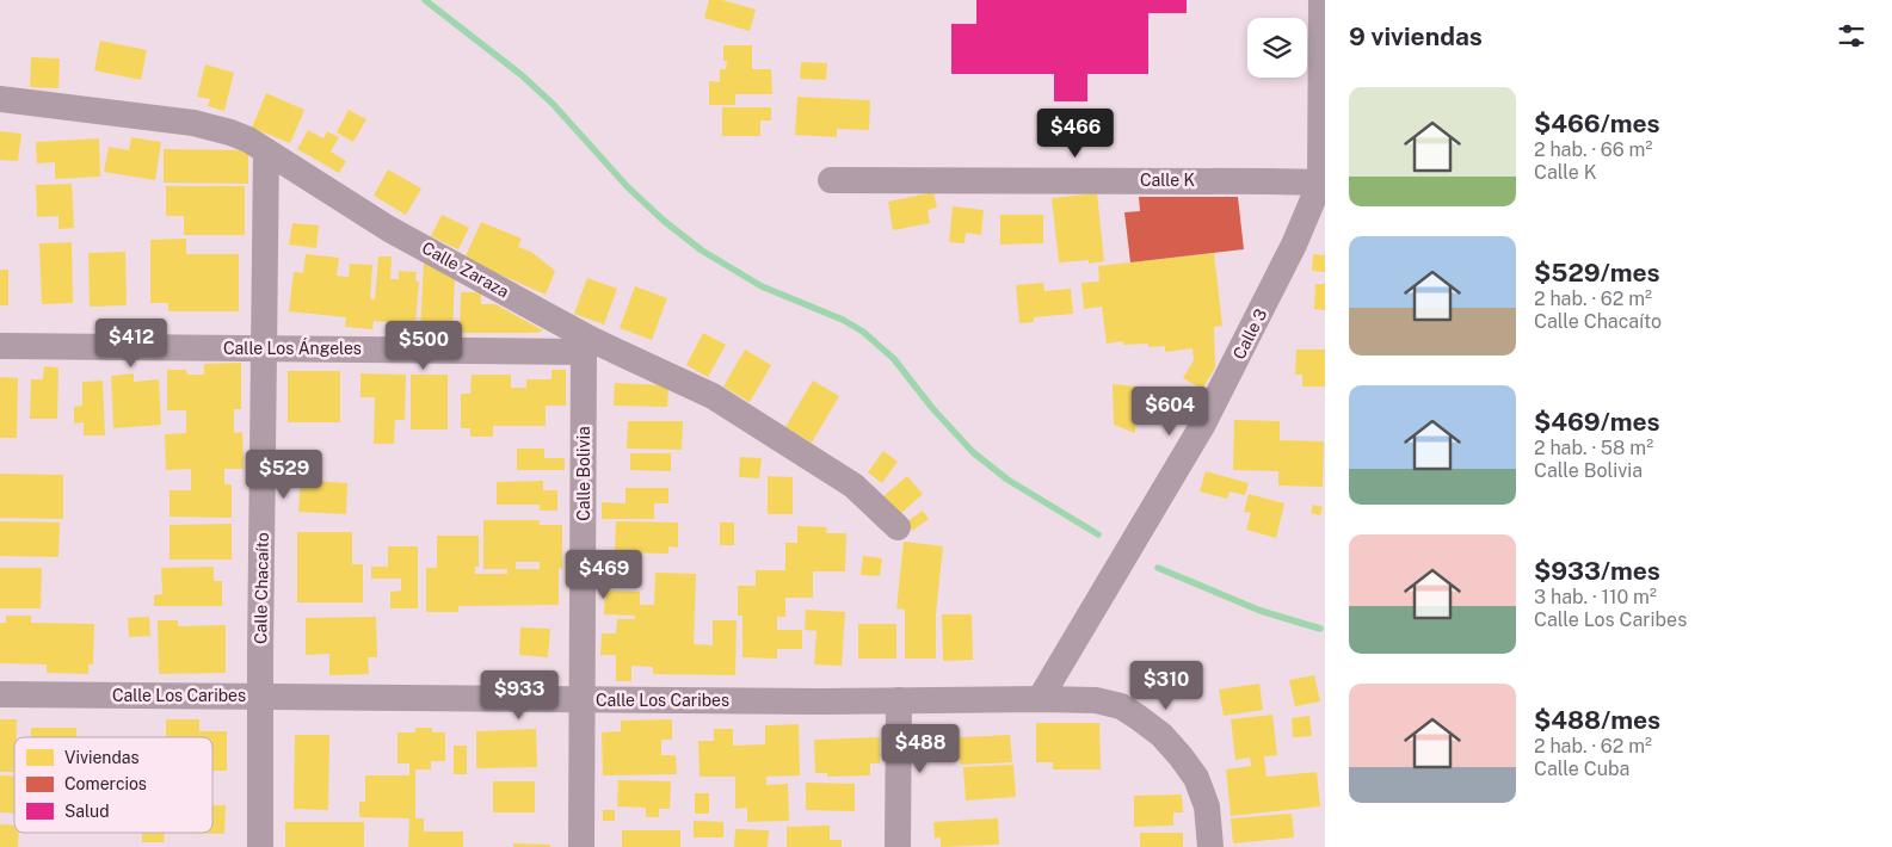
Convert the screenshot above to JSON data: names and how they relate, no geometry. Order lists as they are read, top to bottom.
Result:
{
  "streets": {
    "street": [
      "Calle K",
      "Calle Zaraza",
      "Calle 3",
      "Calle Los Ángeles",
      "Calle Bolivia",
      "Calle Chacaíto",
      "Calle Los Caribes"
    ]
  },
  "crossings": [
    ["Calle K", "Calle 3"],
    ["Calle Zaraza", "Calle Los Ángeles"],
    ["Calle Zaraza", "Calle Bolivia"],
    ["Calle Zaraza", "Calle Chacaíto"],
    ["Calle 3", "Calle Los Caribes"],
    ["Calle Los Ángeles", "Calle Bolivia"],
    ["Calle Los Ángeles", "Calle Chacaíto"],
    ["Calle Bolivia", "Calle Los Caribes"],
    ["Calle Chacaíto", "Calle Los Caribes"]
  ],
  "legend": ["Viviendas", "Comercios", "Salud"],
  "page": {
    "heading": "9 viviendas",
    "list": [
      {
        "name": "$466/mes",
        "note": "2 hab. · 66 m² · Calle K"
      },
      {
        "name": "$529/mes",
        "note": "2 hab. · 62 m² · Calle Chacaíto"
      },
      {
        "name": "$469/mes",
        "note": "2 hab. · 58 m² · Calle Bolivia"
      },
      {
        "name": "$933/mes",
        "note": "3 hab. · 110 m² · Calle Los Caribes"
      },
      {
        "name": "$488/mes",
        "note": "2 hab. · 62 m² · Calle Cuba"
      }
    ],
    "price": [
      "$466",
      "$412",
      "$500",
      "$604",
      "$529",
      "$469",
      "$310",
      "$933",
      "$488"
    ]
  }
}
